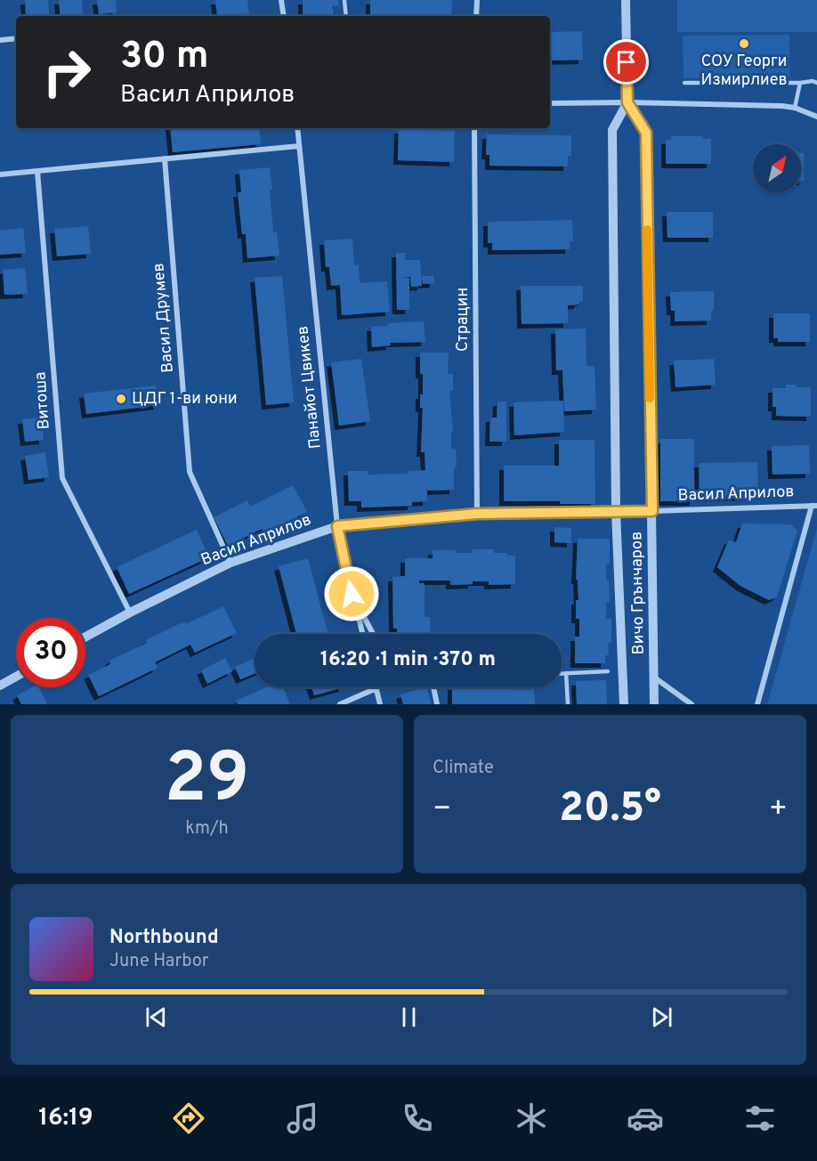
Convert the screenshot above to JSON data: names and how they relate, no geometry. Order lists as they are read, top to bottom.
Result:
{
  "streets": {
    "street": [
      "Васил Друмев",
      "Страцин",
      "Панайот Цвикев",
      "Витоша",
      "Васил Априлов",
      "Вичо Грънчаров"
    ]
  },
  "crossings": [
    ["Васил Друмев", "Васил Априлов"],
    ["Страцин", "Васил Априлов"],
    ["Панайот Цвикев", "Васил Априлов"],
    ["Витоша", "Васил Априлов"],
    ["Васил Априлов", "Вичо Грънчаров"]
  ],
  "places": ["СОУ Георги Измирлиев", "ЦДГ 1-ви юни"],
  "north": "top right",
  "page": {
    "turn": ["30 m", "Васил Априлов"],
    "limit": "30",
    "trip": "16:20 · 1 min · 370 m",
    "tile": [
      ["29", "km/h"],
      "Climate"
    ],
    "heat": ["−", "20.5°", "+"],
    "song": ["Northbound", "June Harbor"],
    "tabs": "16:19"
  }
}
